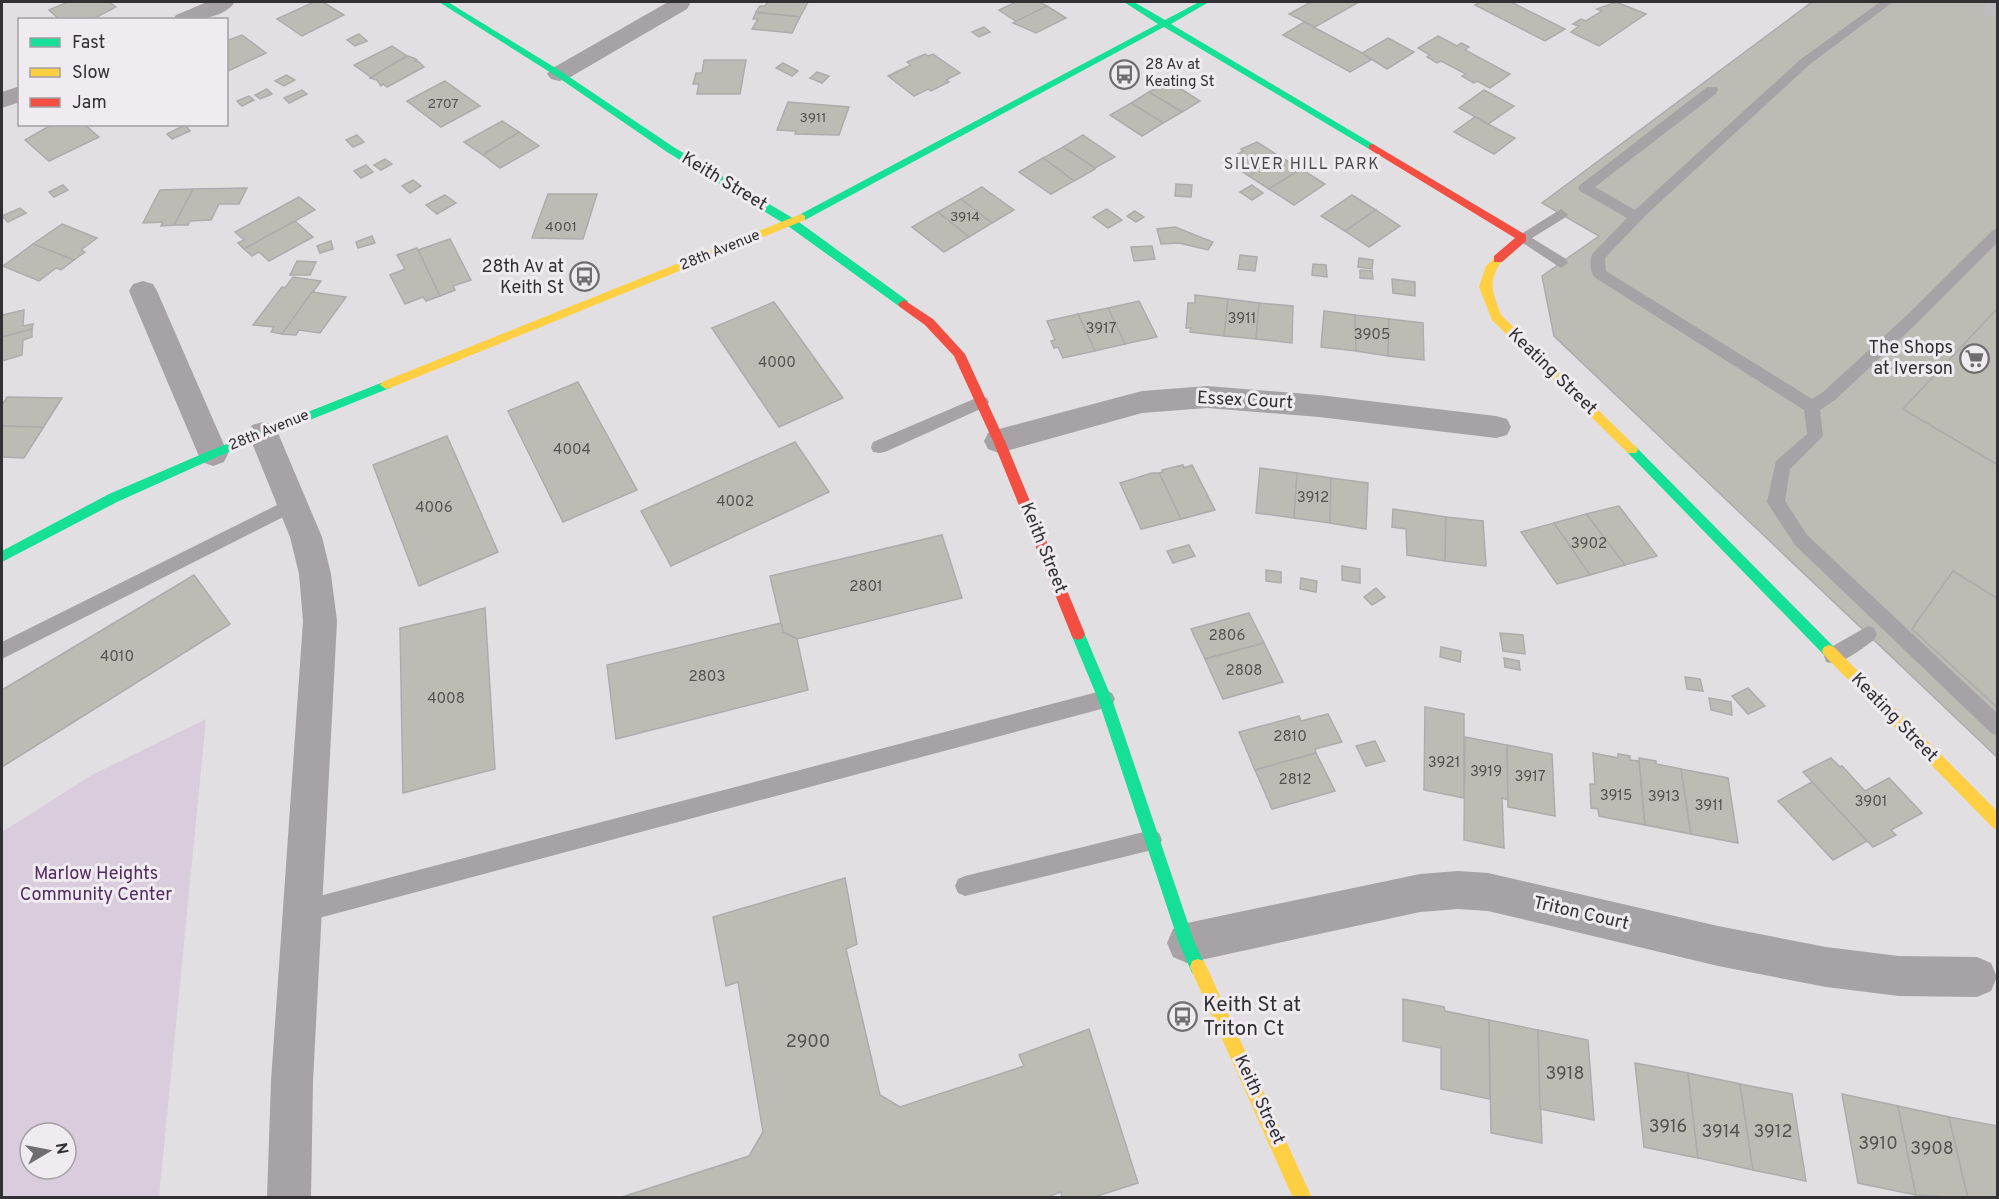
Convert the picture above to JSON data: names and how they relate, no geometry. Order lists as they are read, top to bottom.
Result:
{
  "streets": {
    "street": [
      "Keith Street",
      "28th Avenue",
      "Keating Street",
      "Essex Court",
      "Triton Court"
    ]
  },
  "crossings": [
    ["Keith Street", "28th Avenue"],
    ["Keith Street", "Essex Court"],
    ["Keith Street", "Triton Court"]
  ],
  "districts": ["SILVER HILL PARK"],
  "parks": ["Marlow Heights Community Center"],
  "places": {
    "bus stop": ["28 Av at Keating St", "28th Av at Keith St", "Keith St at Triton Ct"],
    "supermarket": ["The Shops at Iverson"]
  },
  "house_numbers": [
    "2707",
    "3911",
    "3914",
    "4001",
    "3911",
    "3917",
    "3905",
    "4000",
    "4004",
    "3912",
    "4002",
    "4006",
    "3902",
    "2801",
    "2806",
    "4010",
    "2808",
    "2803",
    "4008",
    "2810",
    "3921",
    "3919",
    "3917",
    "2812",
    "3915",
    "3913",
    "3901",
    "3911",
    "2900",
    "3918",
    "3916",
    "3914",
    "3912",
    "3910",
    "3908"
  ],
  "legend": ["Fast", "Slow", "Jam"],
  "north": "right"
}
